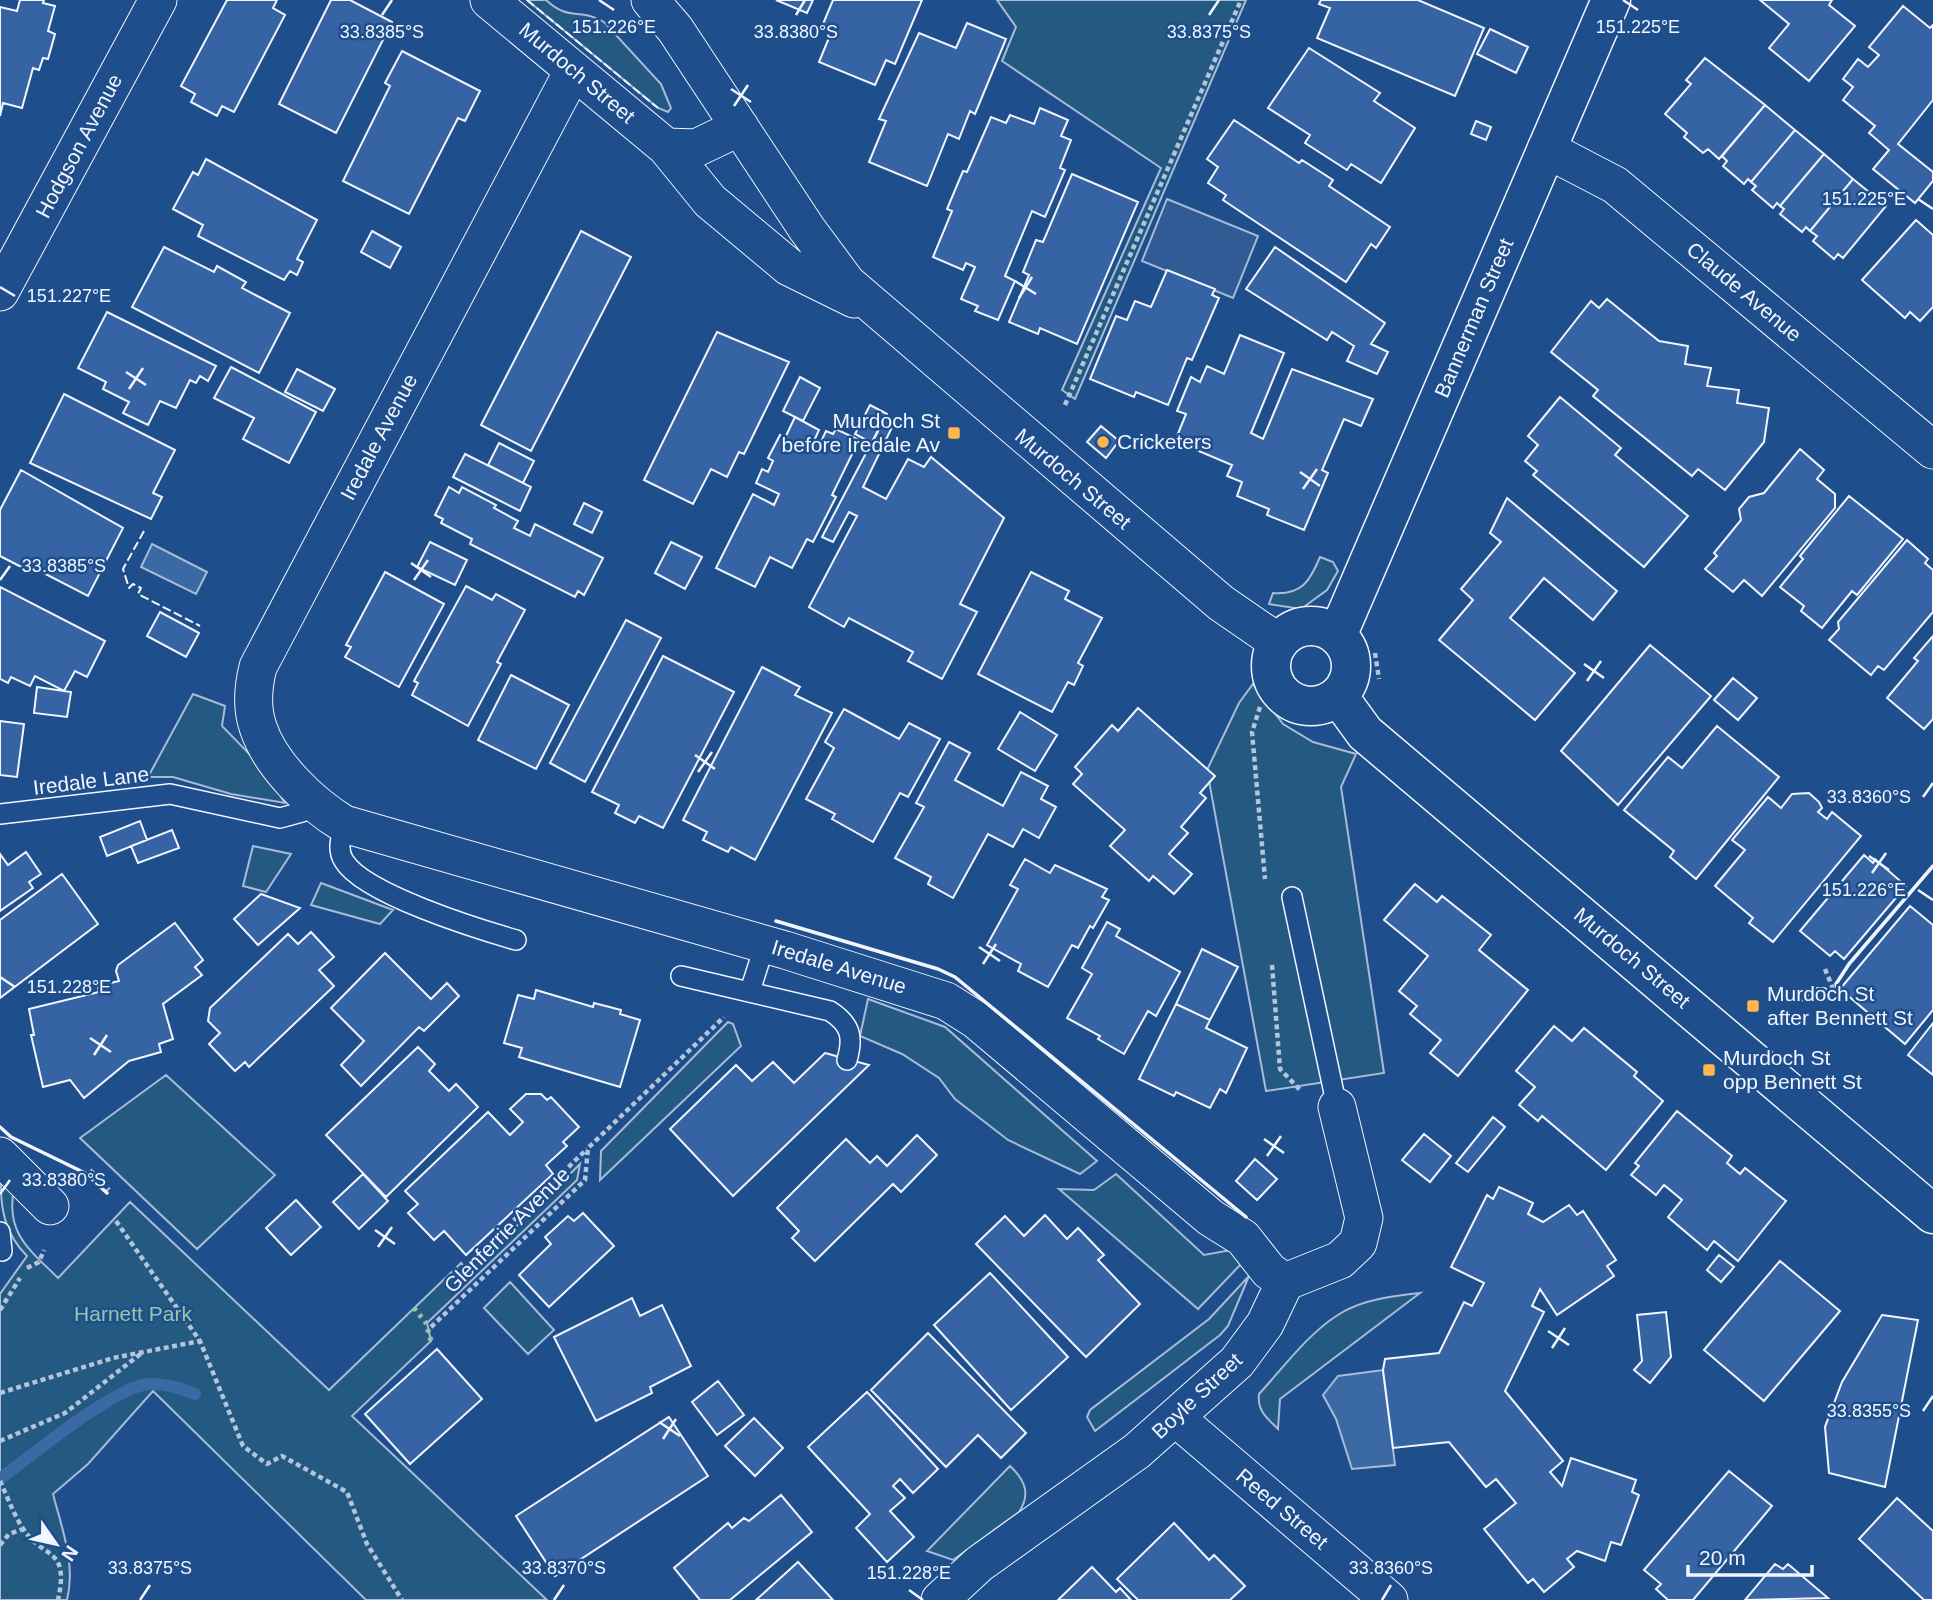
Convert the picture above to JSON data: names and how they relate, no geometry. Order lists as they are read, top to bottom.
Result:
{
  "streets": {
    "main road": ["Murdoch Street", "Bannerman Street"],
    "street": [
      "Hodgson Avenue",
      "Claude Avenue",
      "Iredale Avenue",
      "Boyle Street",
      "Reed Street"
    ],
    "lane": ["Iredale Lane"],
    "path": ["Glenferrie Avenue"]
  },
  "crossings": [
    ["Murdoch Street", "Bannerman Street"],
    ["Murdoch Street", "Iredale Avenue"],
    ["Claude Avenue", "Bannerman Street"],
    ["Iredale Avenue", "Iredale Lane"],
    ["Iredale Avenue", "Boyle Street"],
    ["Boyle Street", "Reed Street"]
  ],
  "parks": ["Harnett Park"],
  "places": {
    "transit": ["Murdoch St before Iredale Av", "Murdoch St after Bennett St", "Murdoch St opp Bennett St"],
    "other": ["Cricketers"]
  },
  "scale_bar": "20 m",
  "north": "bottom right",
  "coordinates": [
    "151.225°E",
    "151.226°E",
    "33.8385°S",
    "33.8380°S",
    "33.8375°S",
    "151.227°E",
    "33.8360°S",
    "151.228°E",
    "33.8355°S",
    "33.8370°S"
  ]
}
